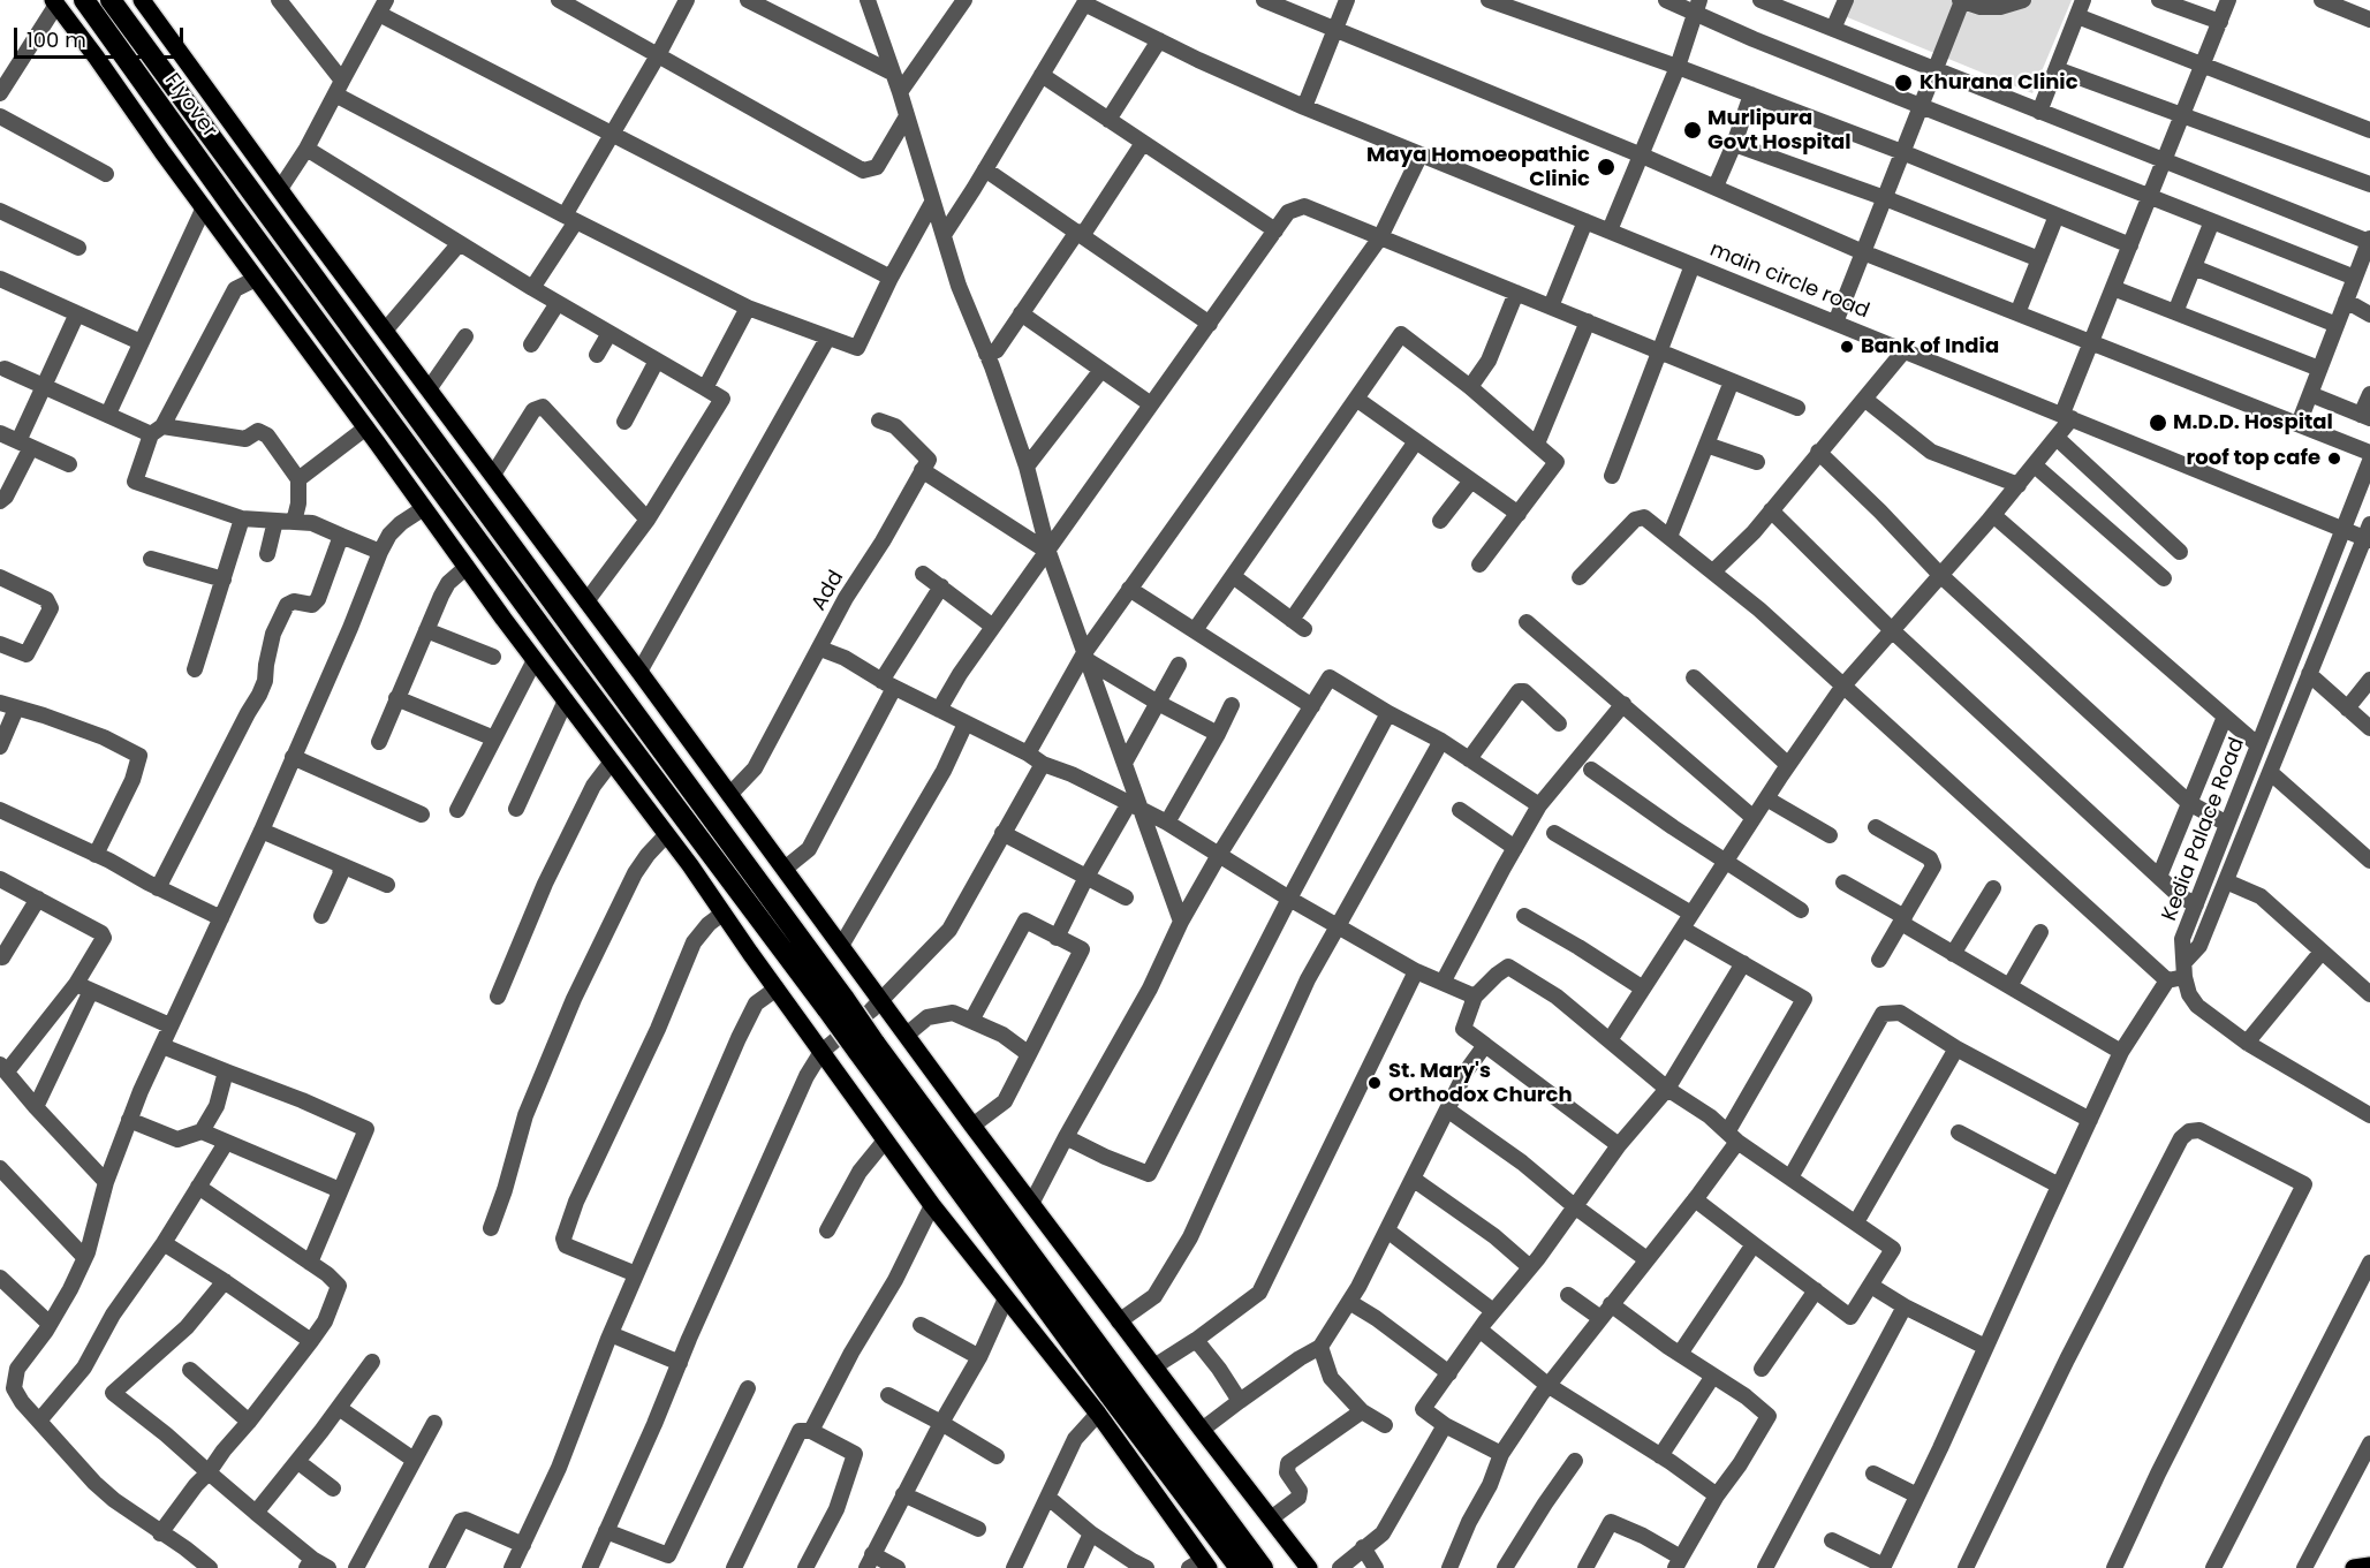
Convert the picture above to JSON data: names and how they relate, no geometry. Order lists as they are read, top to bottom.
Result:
{
  "streets": {
    "highway": ["Flyover"],
    "street": ["main circle road", "Add", "Kedia Palace Road"]
  },
  "crossings": [
    ["main circle road", "Kedia Palace Road"]
  ],
  "places": [
    "Khurana Clinic",
    "Murlipura Govt Hospital",
    "Maya Homoeopathic Clinic",
    "Bank of India",
    "M.D.D. Hospital",
    "roof top cafe",
    "St. Mary's Orthodox Church"
  ],
  "scale_bar": "100 m"
}
